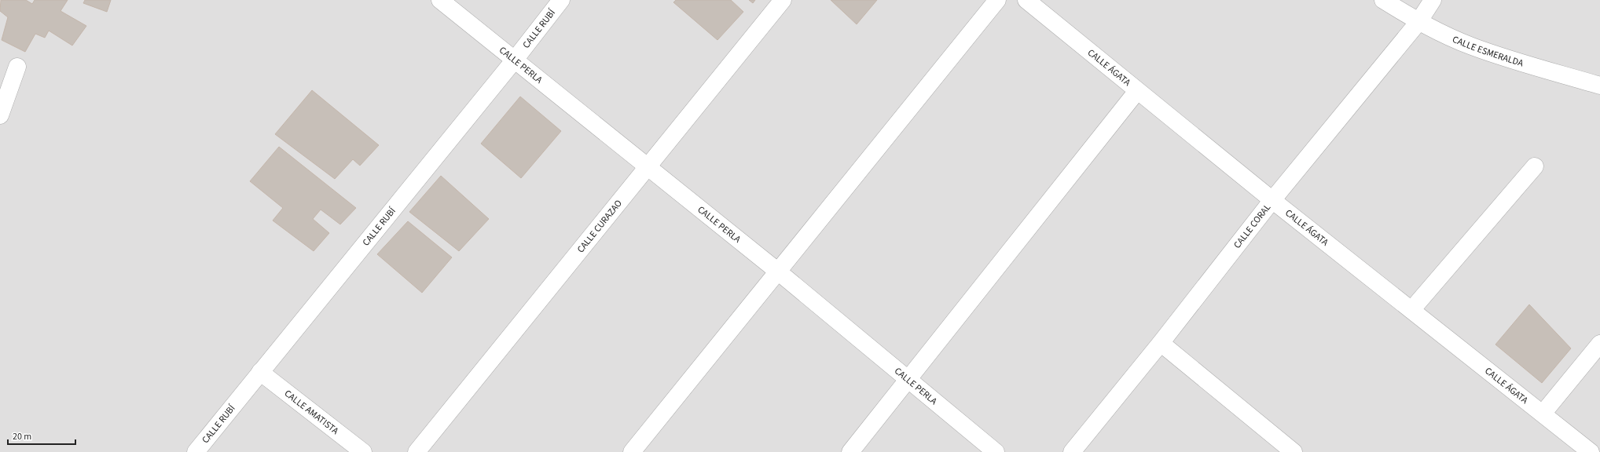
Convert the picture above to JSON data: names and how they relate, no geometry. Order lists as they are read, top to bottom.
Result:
{
  "streets": {
    "street": [
      "CALLE RUBÍ",
      "CALLE ESMERALDA",
      "CALLE PERLA",
      "CALLE ÁGATA",
      "CALLE CURAZAO",
      "CALLE CORAL",
      "CALLE AMATISTA"
    ]
  },
  "crossings": [
    ["CALLE RUBÍ", "CALLE PERLA"],
    ["CALLE RUBÍ", "CALLE AMATISTA"],
    ["CALLE ESMERALDA", "CALLE CORAL"],
    ["CALLE PERLA", "CALLE CURAZAO"],
    ["CALLE ÁGATA", "CALLE CORAL"]
  ],
  "scale_bar": "20 m"
}
